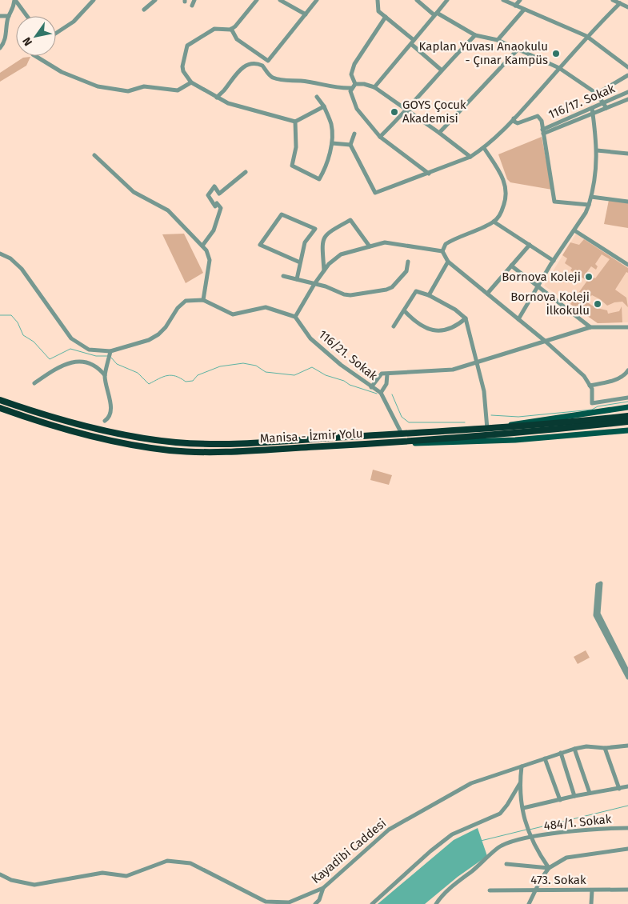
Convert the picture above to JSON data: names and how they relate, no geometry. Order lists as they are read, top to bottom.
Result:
{
  "streets": {
    "highway": ["Manisa - İzmir Yolu"],
    "street": [
      "116/17. Sokak",
      "116/21. Sokak",
      "484/1. Sokak",
      "Kayadibi Caddesi",
      "473. Sokak"
    ]
  },
  "crossings": [
    ["116/21. Sokak", "Manisa - İzmir Yolu"]
  ],
  "places": [
    "Kaplan Yuvası Anaokulu - Çınar Kampüs",
    "GOYS Çocuk Akademisi",
    "Bornova Koleji",
    "Bornova Koleji İlkokulu"
  ],
  "north": "bottom left"
}
